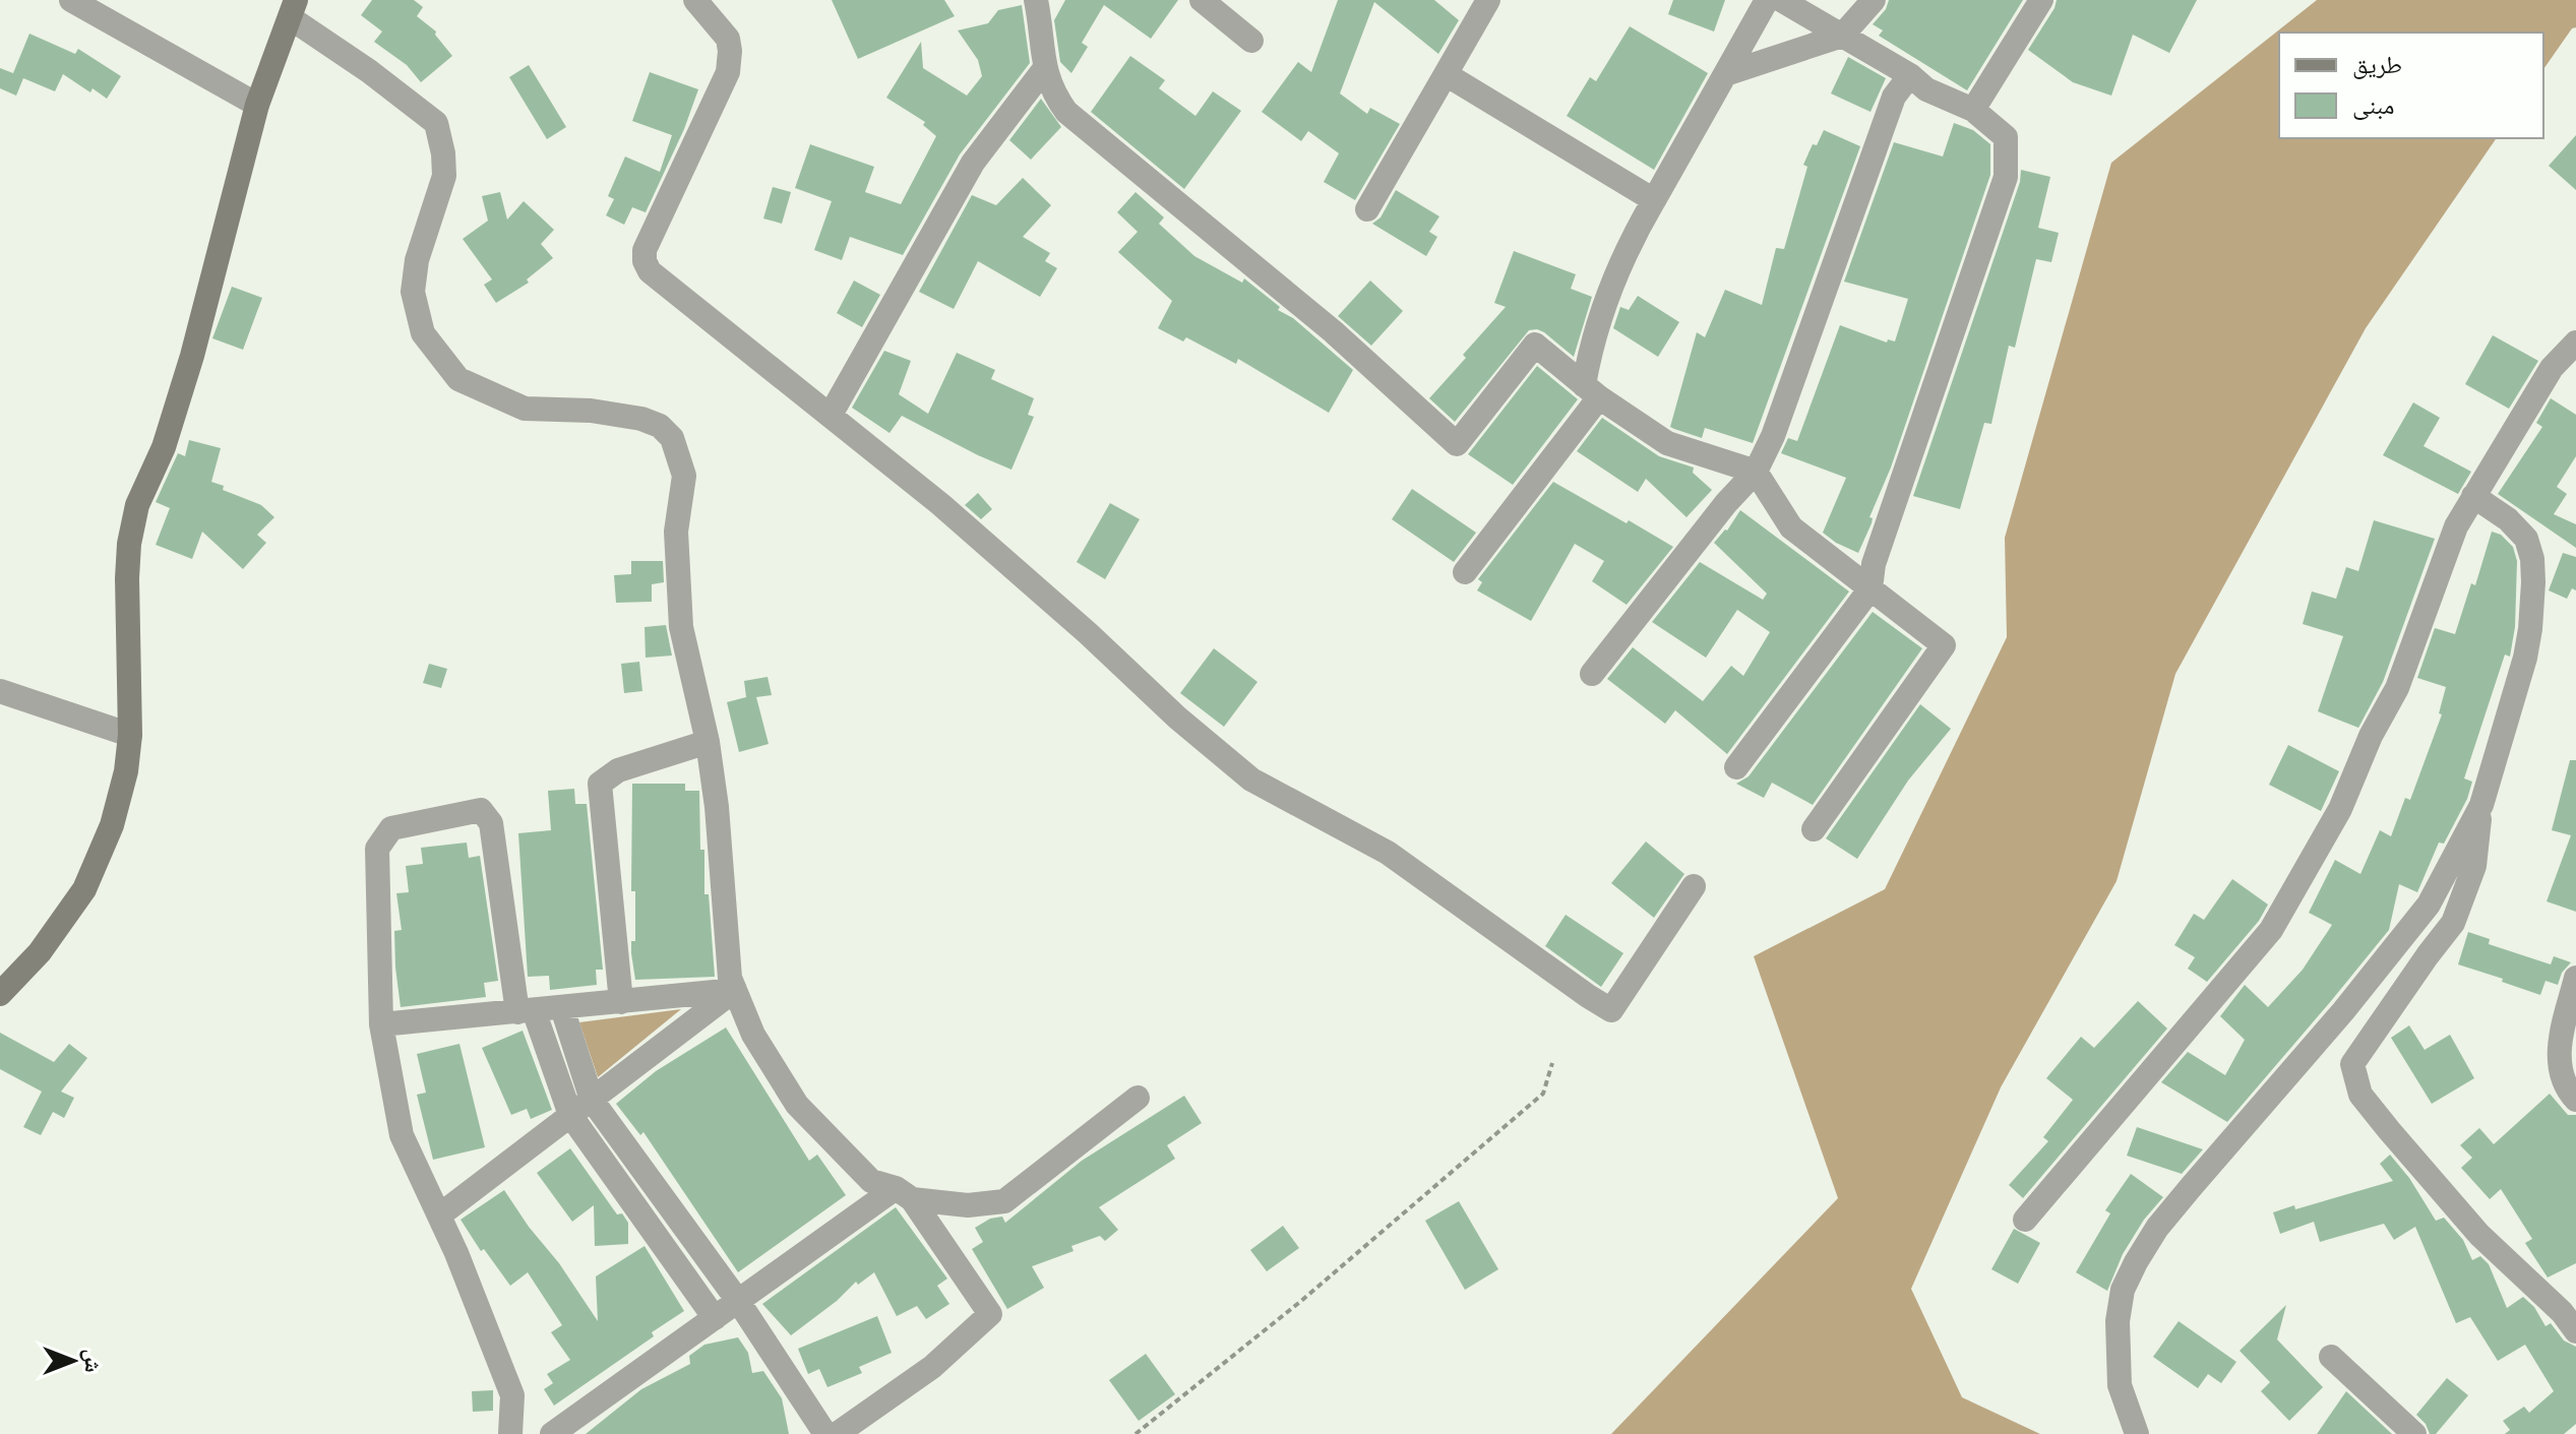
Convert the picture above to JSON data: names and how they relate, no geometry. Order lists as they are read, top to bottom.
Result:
{
  "legend": ["طريق", "مبنى"],
  "north": "right"
}
